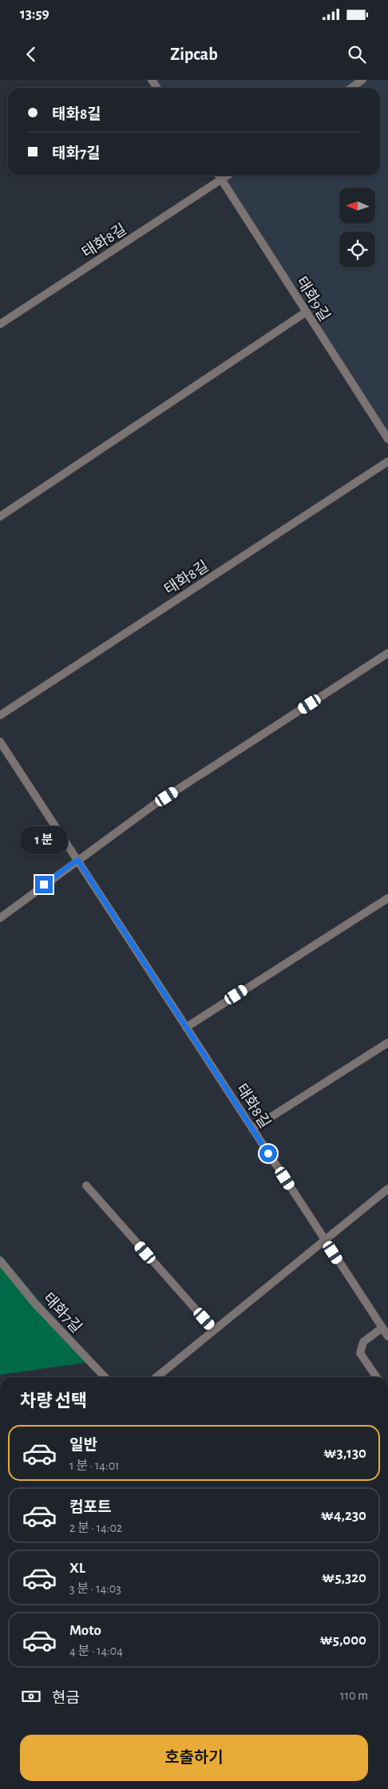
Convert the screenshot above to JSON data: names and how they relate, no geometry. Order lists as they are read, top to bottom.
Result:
{
  "streets": {
    "street": ["태화8길", "태화9길", "태화7길"]
  },
  "crossings": [
    ["태화8길", "태화9길"]
  ],
  "north": "left",
  "page": {
    "status": "13:59",
    "header": "Zipcab",
    "banner": ["태화8길", "태화7길"],
    "bubble": "1 분",
    "heading": "차량 선택",
    "list": [
      {
        "name": "일반",
        "note": "1 분 · 14:01",
        "value": "₩3,130"
      },
      {
        "name": "컴포트",
        "note": "2 분 · 14:02",
        "value": "₩4,230"
      },
      {
        "name": "XL",
        "note": "3 분 · 14:03",
        "value": "₩5,320"
      },
      {
        "name": "Moto",
        "note": "4 분 · 14:04",
        "value": "₩5,000"
      }
    ],
    "pay": ["현금", "110 m"],
    "buttons": "호출하기"
  }
}
